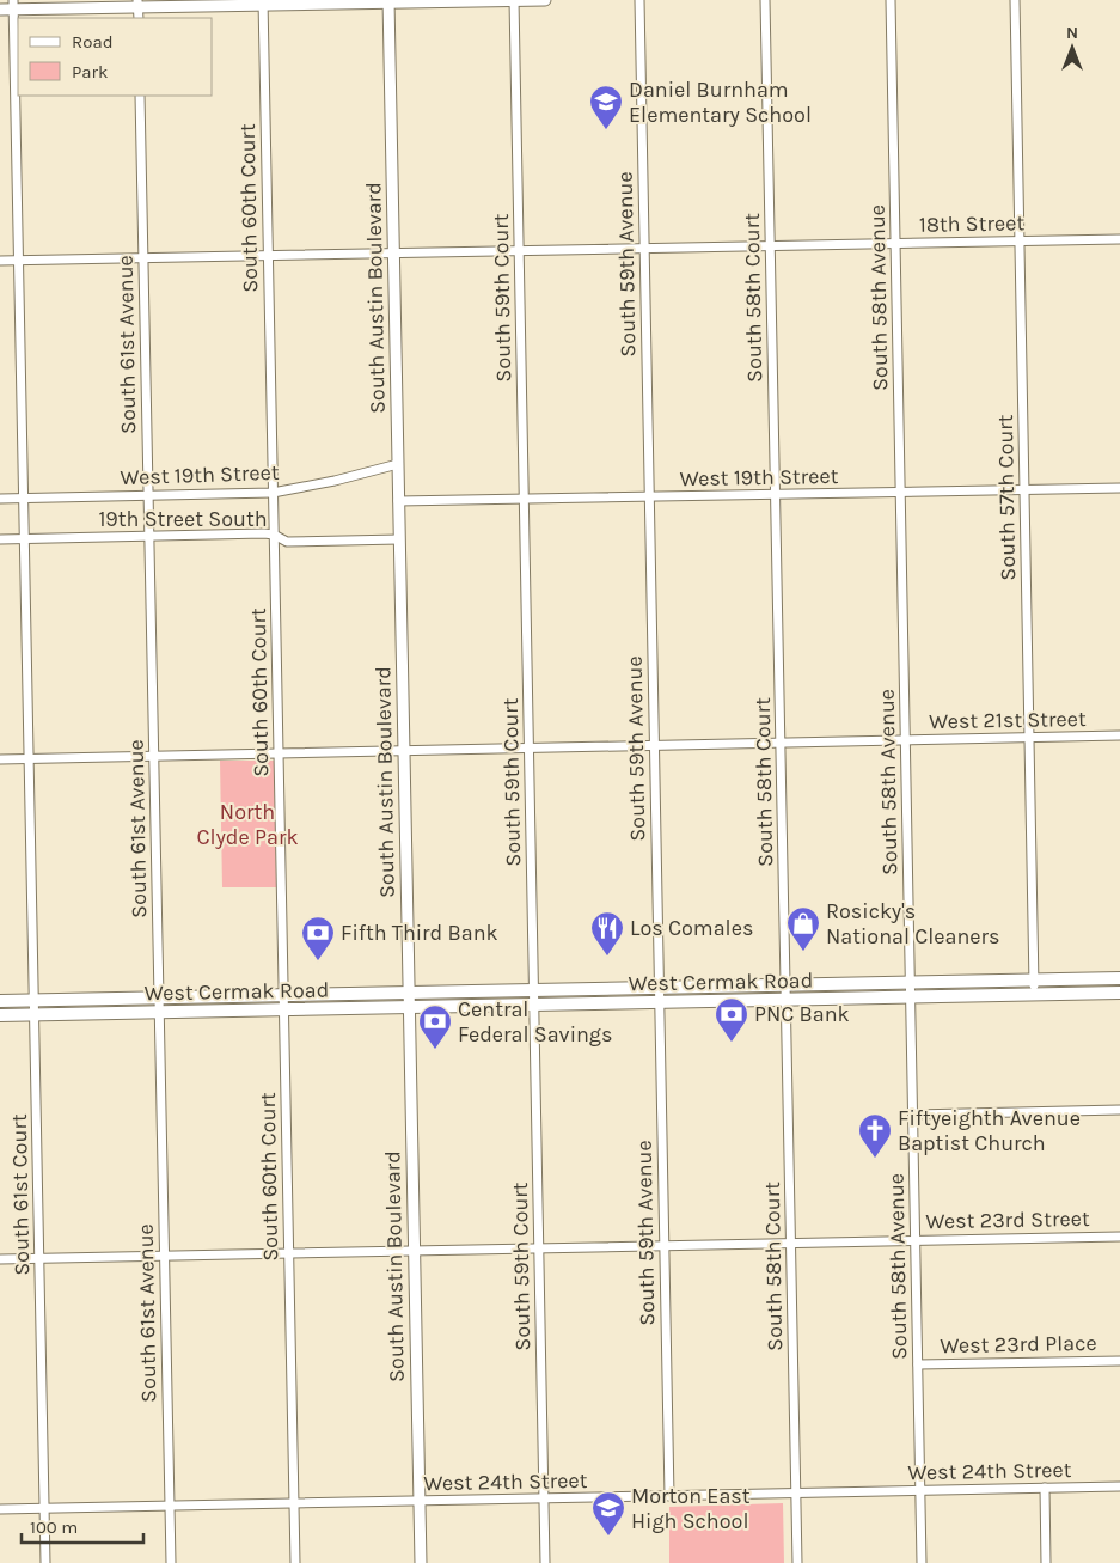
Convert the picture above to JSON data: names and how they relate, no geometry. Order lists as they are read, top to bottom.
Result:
{
  "streets": {
    "main road": ["West Cermak Road"],
    "street": [
      "South 60th Court",
      "18th Street",
      "South 59th Avenue",
      "South Austin Boulevard",
      "South 59th Court",
      "South 58th Court",
      "South 58th Avenue",
      "South 61st Avenue",
      "West 19th Street",
      "South 57th Court",
      "19th Street South",
      "West 21st Street",
      "South 61st Court",
      "West 23rd Street",
      "West 23rd Place",
      "West 24th Street"
    ]
  },
  "crossings": [
    ["South 60th Court", "18th Street"],
    ["South 60th Court", "West 19th Street"],
    ["South 60th Court", "19th Street South"],
    ["South 60th Court", "West 21st Street"],
    ["South 60th Court", "West Cermak Road"],
    ["South 60th Court", "West 23rd Street"],
    ["South 60th Court", "West 24th Street"],
    ["18th Street", "South 59th Avenue"],
    ["18th Street", "South Austin Boulevard"],
    ["18th Street", "South 59th Court"],
    ["18th Street", "South 58th Court"],
    ["18th Street", "South 58th Avenue"],
    ["18th Street", "South 61st Avenue"],
    ["18th Street", "South 57th Court"],
    ["18th Street", "South 61st Court"],
    ["South 59th Avenue", "West 19th Street"],
    ["South 59th Avenue", "West 21st Street"],
    ["South 59th Avenue", "West Cermak Road"],
    ["South 59th Avenue", "West 23rd Street"],
    ["South 59th Avenue", "West 24th Street"],
    ["South Austin Boulevard", "West 19th Street"],
    ["South Austin Boulevard", "19th Street South"],
    ["South Austin Boulevard", "West 21st Street"],
    ["South Austin Boulevard", "West Cermak Road"],
    ["South Austin Boulevard", "West 23rd Street"],
    ["South Austin Boulevard", "West 24th Street"],
    ["South 59th Court", "West 19th Street"],
    ["South 59th Court", "West 21st Street"],
    ["South 59th Court", "West Cermak Road"],
    ["South 59th Court", "West 23rd Street"],
    ["South 59th Court", "West 24th Street"],
    ["South 58th Court", "West 19th Street"],
    ["South 58th Court", "West 21st Street"],
    ["South 58th Court", "West Cermak Road"],
    ["South 58th Court", "West 23rd Street"],
    ["South 58th Court", "West 24th Street"],
    ["South 58th Avenue", "West 19th Street"],
    ["South 58th Avenue", "West 21st Street"],
    ["South 58th Avenue", "West Cermak Road"],
    ["South 58th Avenue", "West 23rd Street"],
    ["South 58th Avenue", "West 23rd Place"],
    ["South 58th Avenue", "West 24th Street"],
    ["South 61st Avenue", "West 19th Street"],
    ["South 61st Avenue", "19th Street South"],
    ["South 61st Avenue", "West 21st Street"],
    ["South 61st Avenue", "West Cermak Road"],
    ["South 61st Avenue", "West 23rd Street"],
    ["South 61st Avenue", "West 24th Street"],
    ["West 19th Street", "South 57th Court"],
    ["West 19th Street", "South 61st Court"],
    ["South 57th Court", "West 21st Street"],
    ["South 57th Court", "West Cermak Road"],
    ["19th Street South", "South 61st Court"],
    ["West 21st Street", "South 61st Court"],
    ["West Cermak Road", "South 61st Court"],
    ["South 61st Court", "West 23rd Street"],
    ["South 61st Court", "West 24th Street"]
  ],
  "parks": ["North Clyde Park"],
  "places": {
    "school or university": ["Daniel Burnham Elementary School", "Morton East High School"],
    "shop": ["Rosicky's National Cleaners"],
    "restaurant": ["Los Comales"],
    "bank": ["Fifth Third Bank", "PNC Bank", "Central Federal Savings"],
    "church": ["Fiftyeighth Avenue Baptist Church"]
  },
  "legend": ["Road", "Park"],
  "scale_bar": "100 m",
  "north": "top"
}
